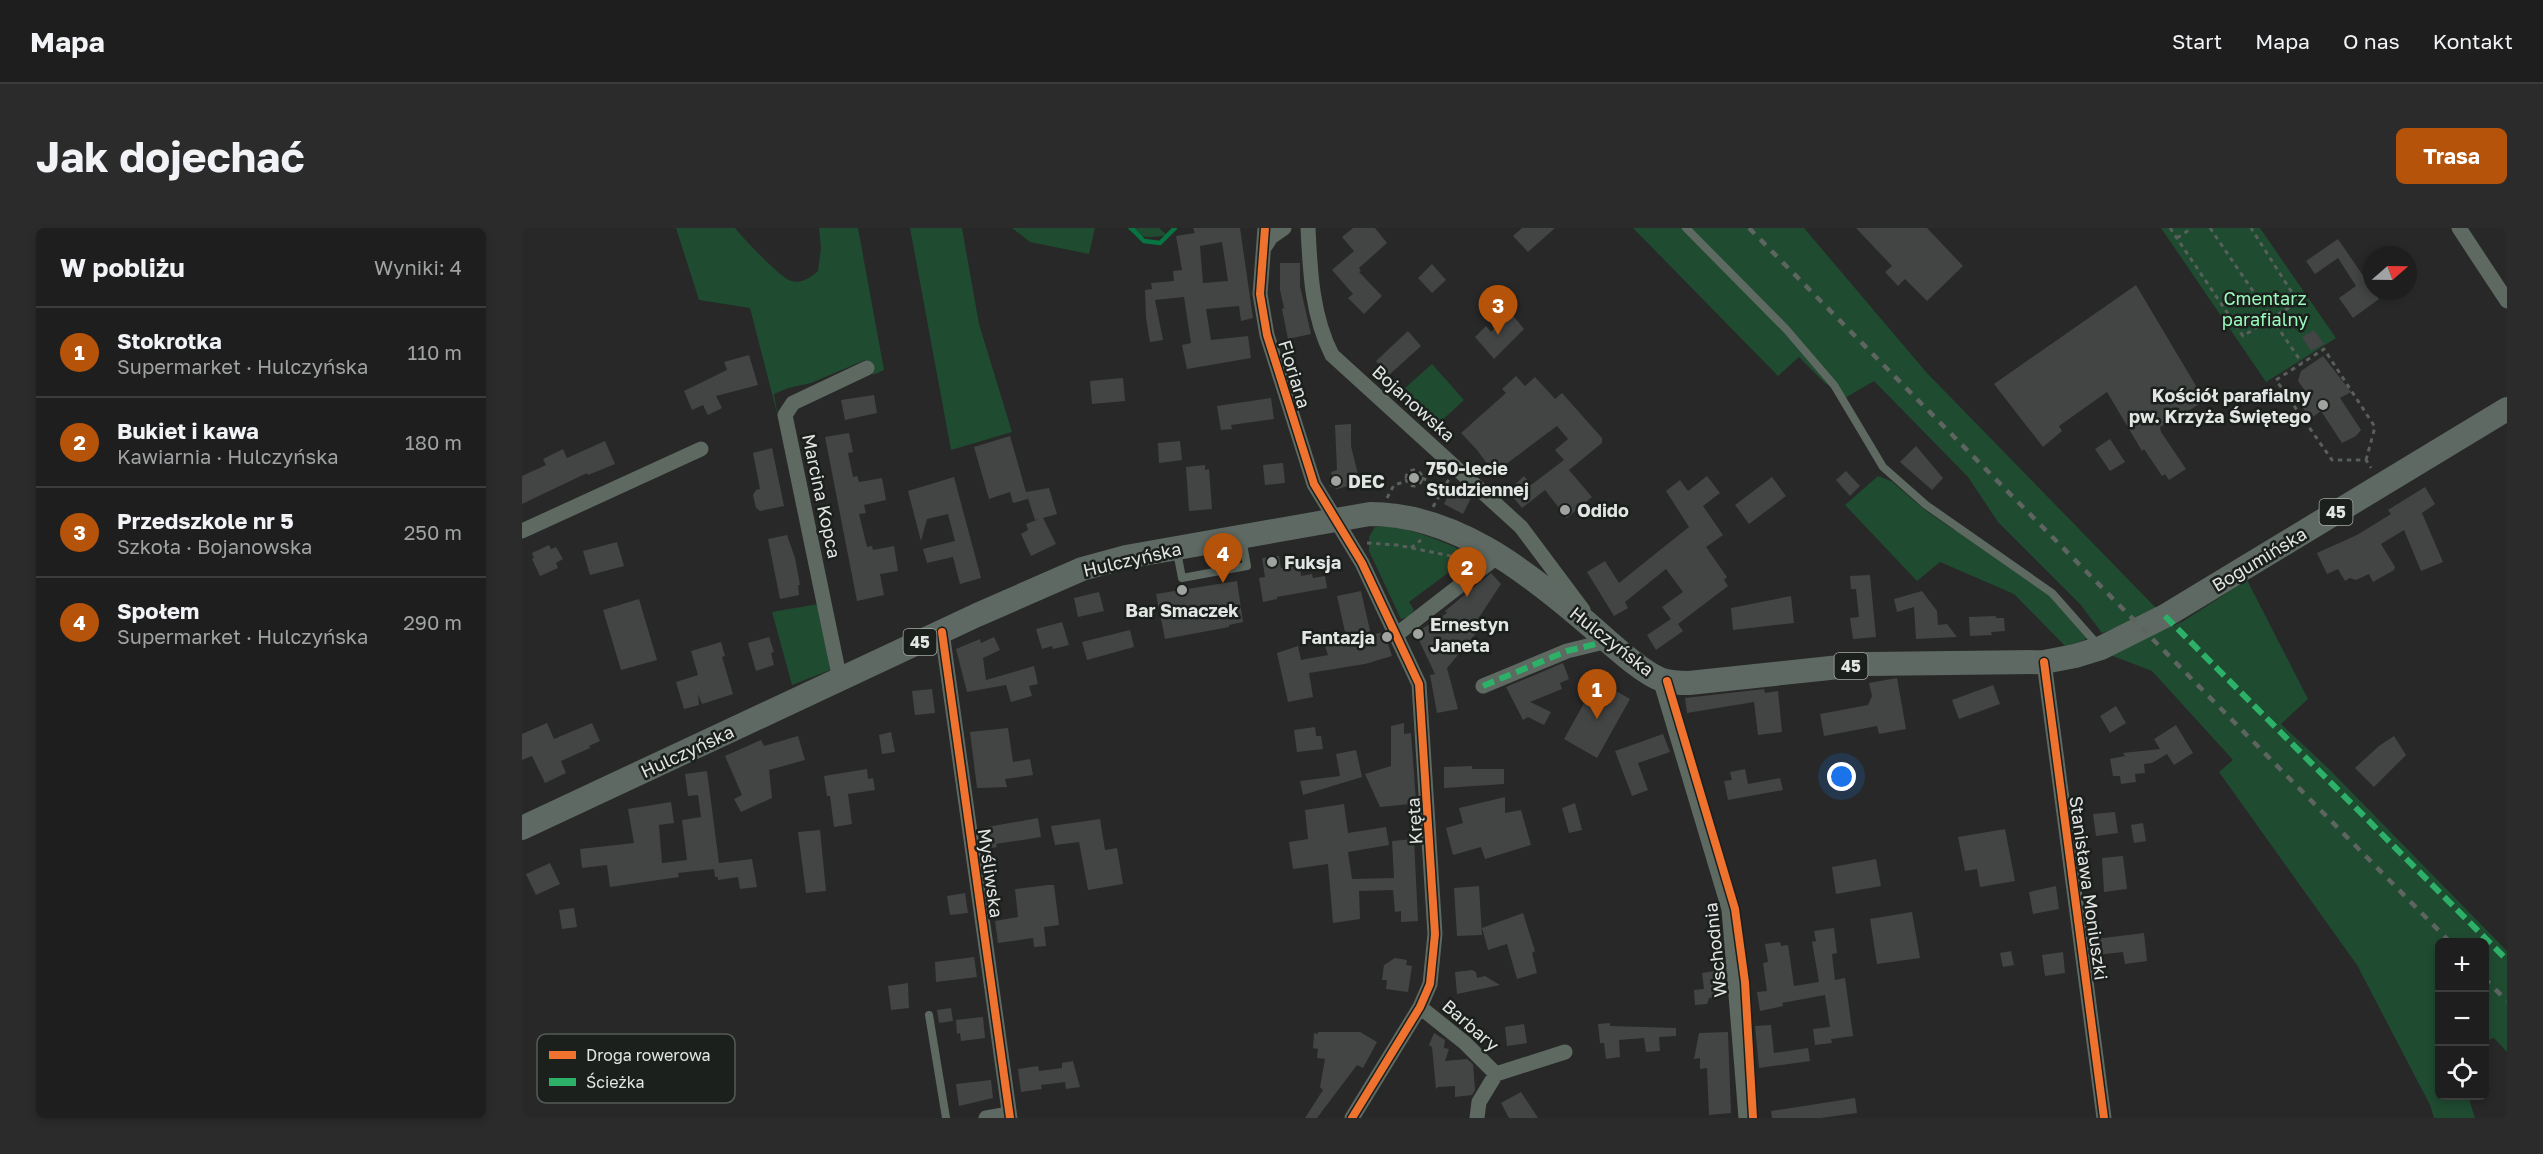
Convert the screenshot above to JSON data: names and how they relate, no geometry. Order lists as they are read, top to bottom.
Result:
{
  "streets": {
    "main road": ["45", "Hulczyńska", "Bogumińska"],
    "street": [
      "Floriana",
      "Bojanowska",
      "Marcina Kopca",
      "Kręta",
      "Myśliwska",
      "Stanisława Moniuszki",
      "Wschodnia",
      "Barbary"
    ]
  },
  "crossings": [
    ["Floriana", "Hulczyńska"],
    ["Floriana", "Kręta"],
    ["Bojanowska", "Hulczyńska"],
    ["Marcina Kopca", "Hulczyńska"],
    ["Hulczyńska", "Bogumińska"],
    ["Hulczyńska", "Kręta"],
    ["Hulczyńska", "Myśliwska"],
    ["Hulczyńska", "Stanisława Moniuszki"],
    ["Hulczyńska", "Wschodnia"],
    ["Kręta", "Barbary"]
  ],
  "parks": ["Cmentarz parafialny"],
  "places": [
    "Kościół parafialny pw. Krzyża Świętego",
    "750-lecie Studziennej",
    "DEC",
    "Odido",
    "Fuksja",
    "Bar Smaczek",
    "Ernestyn Janeta",
    "Fantazja"
  ],
  "legend": ["Droga rowerowa", "Ścieżka"],
  "north": "right",
  "page": {
    "header": "Mapa",
    "nav": [
      "Start",
      "Mapa",
      "O nas",
      "Kontakt"
    ],
    "buttons": "Trasa",
    "title": "Jak dojechać",
    "heading": ["W pobliżu", "Wyniki: 4"],
    "pins": [
      "3",
      "4",
      "2",
      "1"
    ],
    "list": [
      {
        "mark": "1",
        "name": "Stokrotka",
        "note": "Supermarket · Hulczyńska",
        "value": "110 m"
      },
      {
        "mark": "2",
        "name": "Bukiet i kawa",
        "note": "Kawiarnia · Hulczyńska",
        "value": "180 m"
      },
      {
        "mark": "3",
        "name": "Przedszkole nr 5",
        "note": "Szkoła · Bojanowska",
        "value": "250 m"
      },
      {
        "mark": "4",
        "name": "Społem",
        "note": "Supermarket · Hulczyńska",
        "value": "290 m"
      }
    ],
    "map_buttons": ["+", "−"]
  }
}
